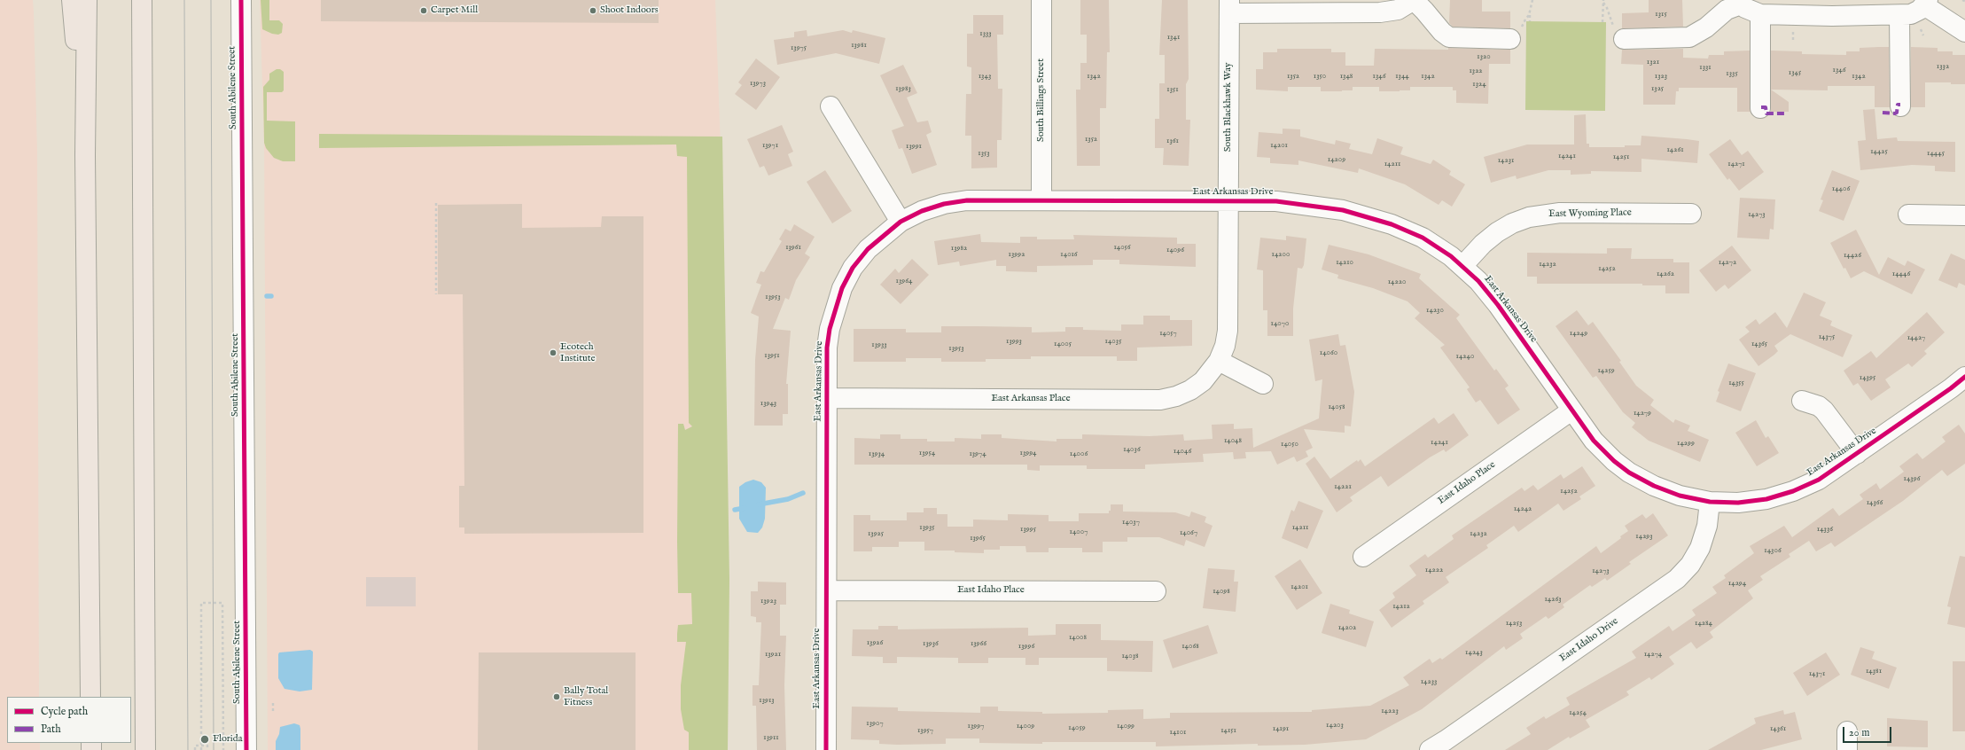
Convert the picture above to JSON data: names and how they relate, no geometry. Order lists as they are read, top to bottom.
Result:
{
  "streets": {
    "street": [
      "South Abilene Street",
      "South Billings Street",
      "South Blackhawk Way",
      "East Arkansas Drive",
      "East Wyoming Place",
      "East Arkansas Place",
      "East Idaho Place",
      "East Idaho Drive"
    ]
  },
  "crossings": [
    ["South Billings Street", "East Arkansas Drive"],
    ["South Blackhawk Way", "East Arkansas Drive"],
    ["South Blackhawk Way", "East Arkansas Place"],
    ["East Arkansas Drive", "East Wyoming Place"],
    ["East Arkansas Drive", "East Arkansas Place"],
    ["East Arkansas Drive", "East Idaho Place"],
    ["East Arkansas Drive", "East Idaho Drive"]
  ],
  "places": [
    "Carpet Mill",
    "Shoot Indoors",
    "Ecotech Institute",
    "Bally Total Fitness",
    "Florida"
  ],
  "house_numbers": [
    "1315",
    "1333",
    "1341",
    "13981",
    "13975",
    "1320",
    "1321",
    "1332",
    "1331",
    "1346",
    "1322",
    "1345",
    "1335",
    "1343",
    "1342",
    "1352",
    "1350",
    "1348",
    "1346",
    "1344",
    "1342",
    "1323",
    "1342",
    "13973",
    "1324",
    "13983",
    "1325",
    "1351",
    "1352",
    "1361",
    "13971",
    "14201",
    "13991",
    "14261",
    "14425",
    "1353",
    "14445",
    "14241",
    "14251",
    "14209",
    "14231",
    "14211",
    "14271",
    "14406",
    "14273",
    "13961",
    "14056",
    "13982",
    "14096",
    "13992",
    "14016",
    "14200",
    "14426",
    "14210",
    "14272",
    "14232",
    "14252",
    "14262",
    "14446",
    "13964",
    "14220",
    "13953",
    "14230",
    "14070",
    "14057",
    "14249",
    "14375",
    "14427",
    "13993",
    "14035",
    "14005",
    "14365",
    "13933",
    "13953",
    "14060",
    "13951",
    "14240",
    "14259",
    "14395",
    "14355",
    "13943",
    "14058",
    "14279",
    "14048",
    "14241",
    "14299",
    "14050",
    "14036",
    "14046",
    "13954",
    "13994",
    "13934",
    "13974",
    "14006",
    "14396",
    "14221",
    "14252",
    "14366",
    "14242",
    "14037",
    "13935",
    "14211",
    "13995",
    "14336",
    "14007",
    "14067",
    "13925",
    "14232",
    "14293",
    "13965",
    "14306",
    "14222",
    "14273",
    "14294",
    "14201",
    "14098",
    "14263",
    "13923",
    "14212",
    "14253",
    "14284",
    "14202",
    "14008",
    "13926",
    "13936",
    "13966",
    "13996",
    "14068",
    "14243",
    "13921",
    "14274",
    "14038",
    "14381",
    "14371",
    "14233",
    "13913",
    "14223",
    "14254",
    "13907",
    "14203",
    "13997",
    "14009",
    "14099",
    "14059",
    "14191",
    "14361",
    "13957",
    "14151",
    "14101",
    "13911"
  ],
  "legend": ["Cycle path", "Path"],
  "scale_bar": "20 m"
}
